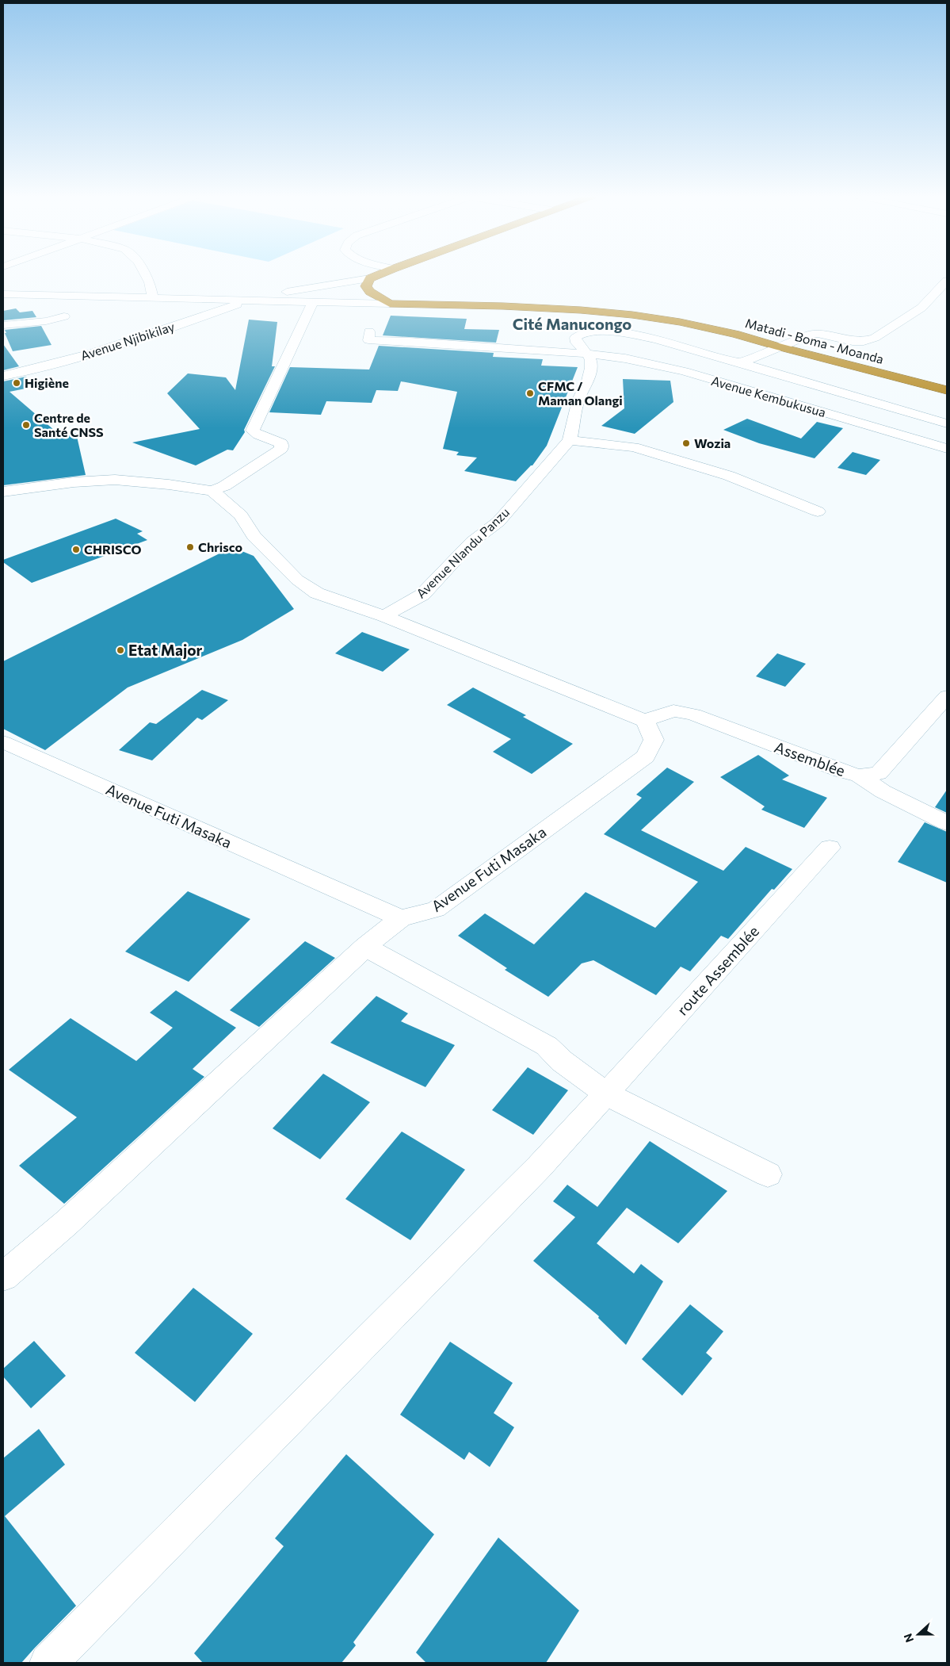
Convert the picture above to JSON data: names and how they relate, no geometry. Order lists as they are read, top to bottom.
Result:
{
  "streets": {
    "highway": ["Matadi - Boma - Moanda"],
    "street": [
      "Avenue Njibikilay",
      "Avenue Kembukusua",
      "Avenue Nlandu Panzu",
      "Assemblée",
      "Avenue Futi Masaka",
      "route Assemblée"
    ]
  },
  "crossings": [
    ["Avenue Kembukusua", "Avenue Nlandu Panzu"],
    ["Assemblée", "Avenue Futi Masaka"]
  ],
  "districts": ["Cité Manucongo"],
  "places": [
    "Higiène",
    "CFMC / Maman Olangi",
    "Centre de Santé CNSS",
    "Wozia",
    "Chrisco",
    "CHRISCO",
    "Etat Major"
  ],
  "north": "left"
}
